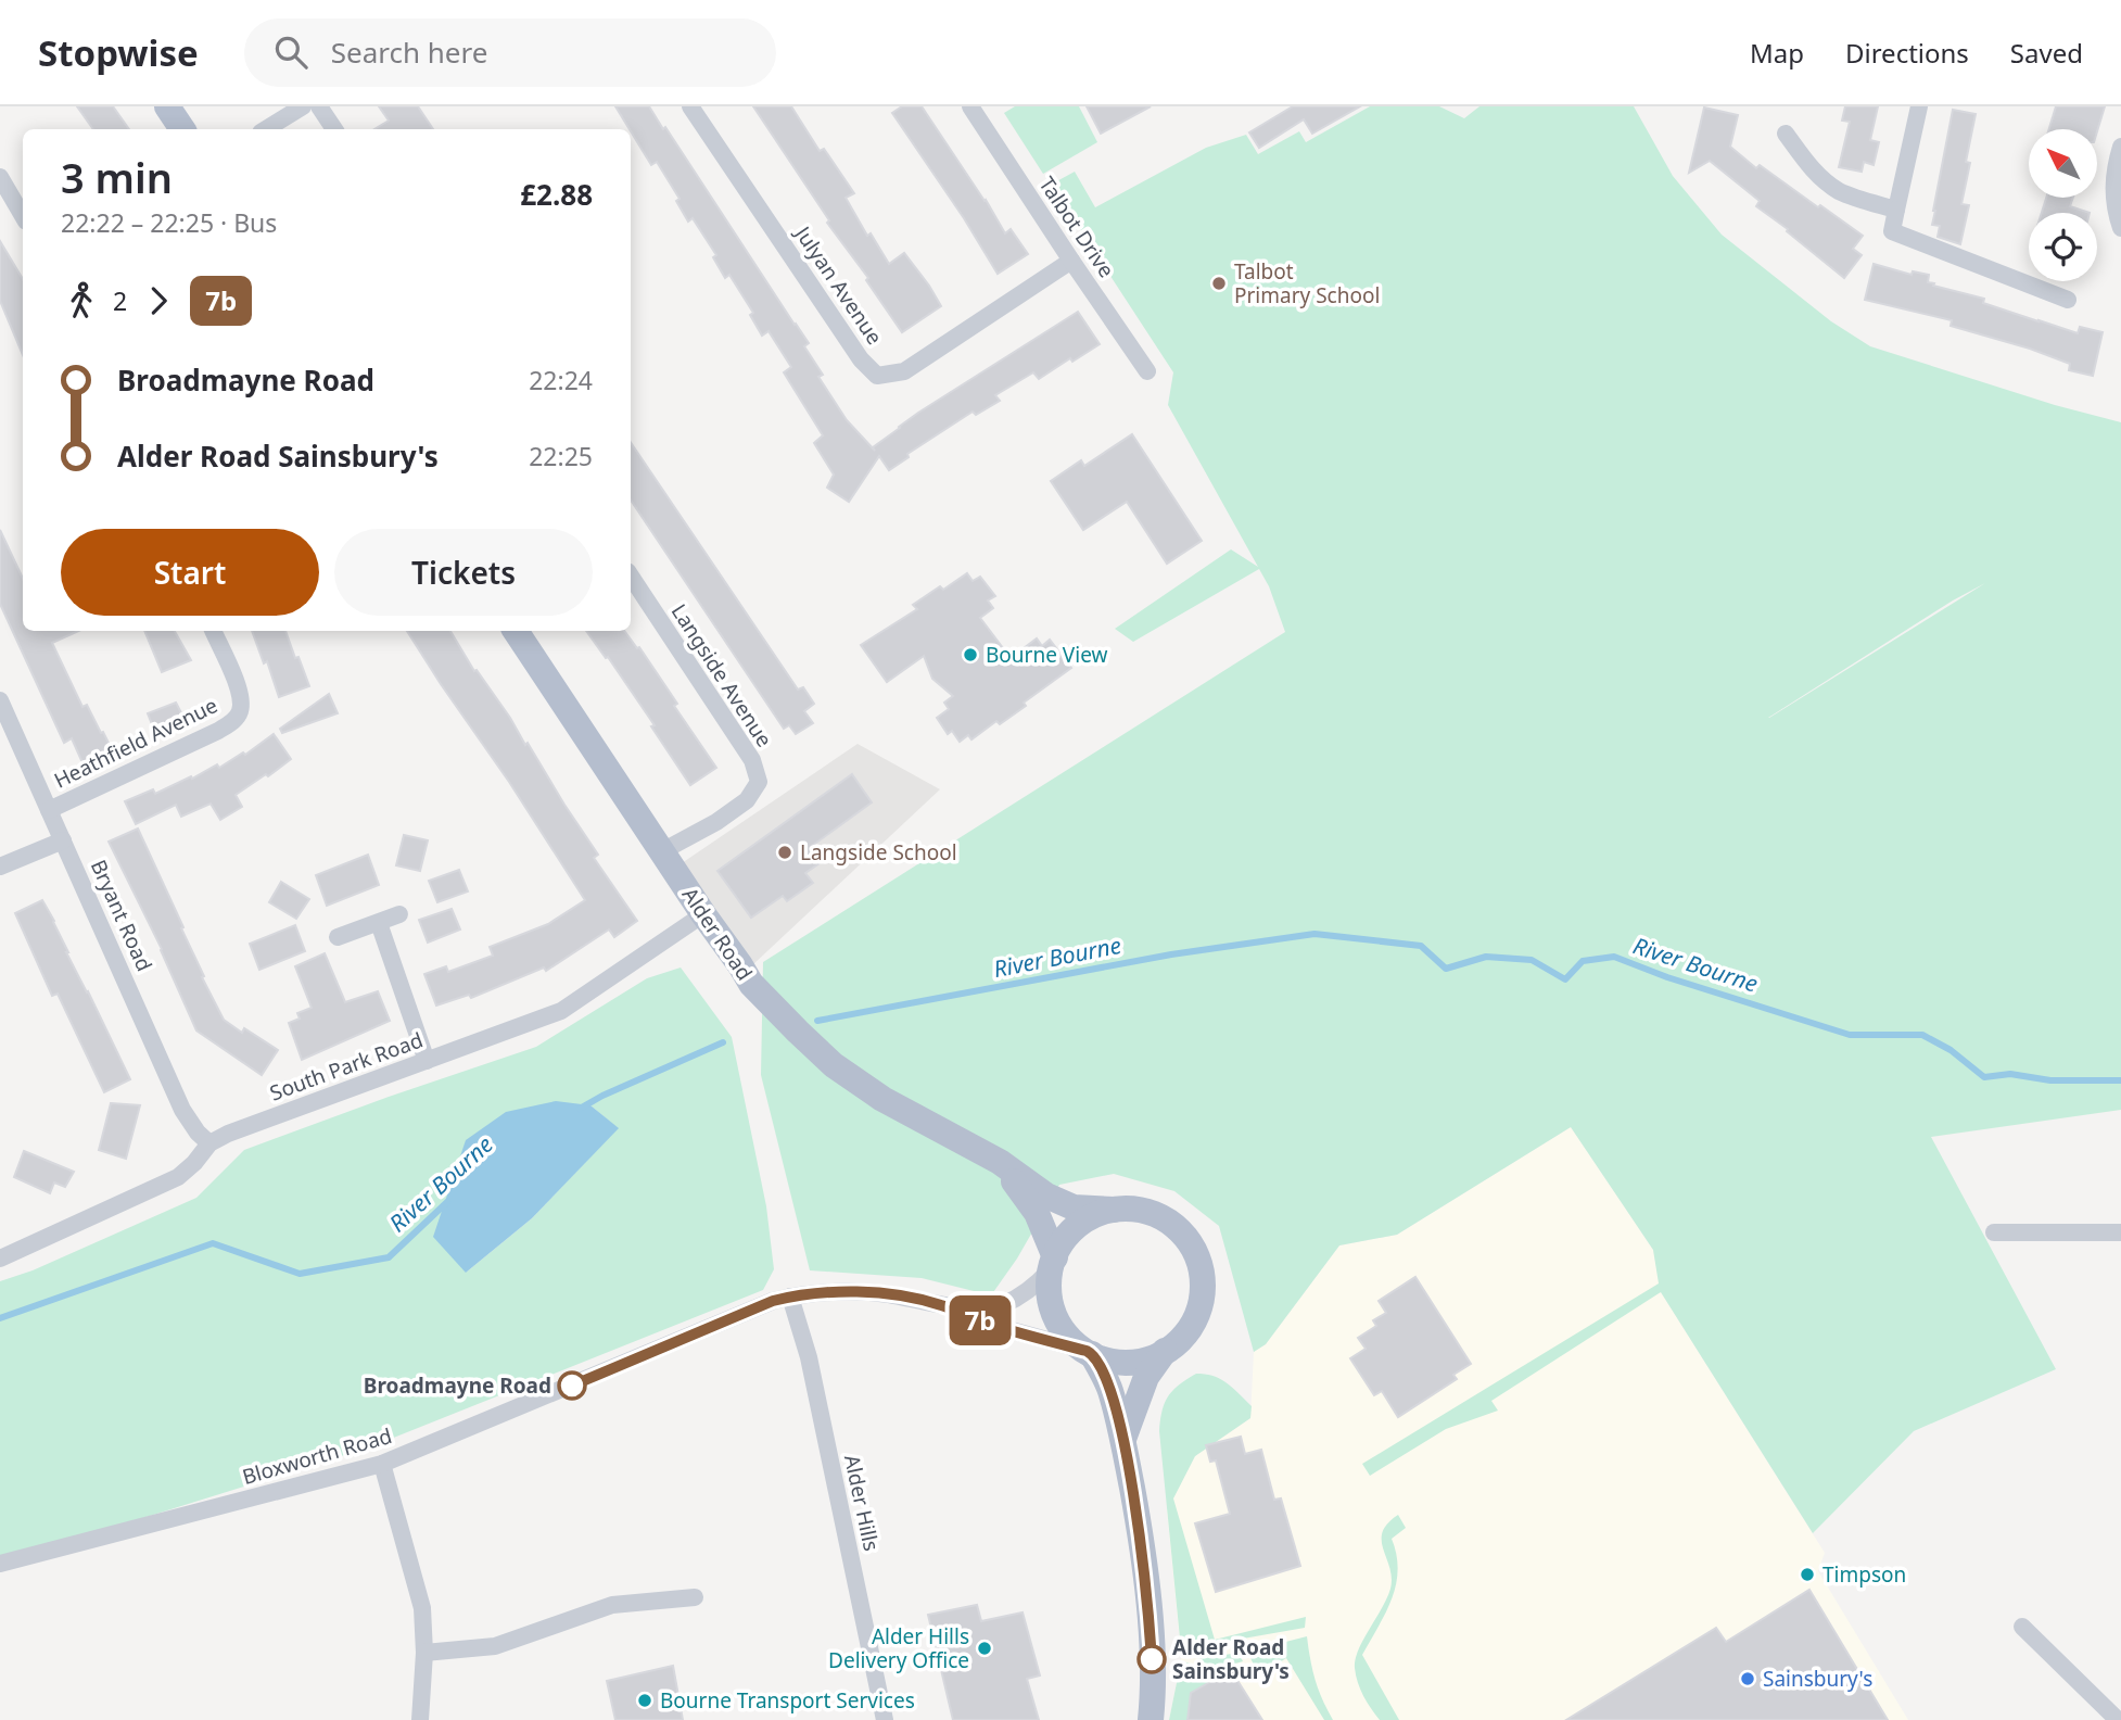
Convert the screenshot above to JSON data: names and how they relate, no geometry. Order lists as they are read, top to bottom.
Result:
{
  "streets": {
    "main road": ["Alder Road"],
    "street": [
      "Talbot Drive",
      "Julyan Avenue",
      "Langside Avenue",
      "Heathfield Avenue",
      "Bryant Road",
      "South Park Road",
      "Bloxworth Road",
      "Alder Hills"
    ]
  },
  "crossings": [
    ["Talbot Drive", "Julyan Avenue"],
    ["Langside Avenue", "Alder Road"],
    ["Heathfield Avenue", "Bryant Road"],
    ["Bryant Road", "South Park Road"],
    ["Alder Road", "South Park Road"],
    ["Alder Road", "Bloxworth Road"],
    ["Bloxworth Road", "Alder Hills"]
  ],
  "water": ["River Bourne"],
  "places": [
    "Talbot Primary School",
    "Bourne View",
    "Langside School",
    "Broadmayne Road",
    "Timpson",
    "Alder Hills Delivery Office",
    "Alder Road Sainsbury's",
    "Sainsbury's",
    "Bourne Transport Services"
  ],
  "lines": ["bus line 7b"],
  "north": "top left",
  "page": {
    "header": "Stopwise",
    "search": "Search here",
    "nav": ["Map", "Directions", "Saved"],
    "on_map": "7b",
    "heading": ["3 min", "22:22 – 22:25 · Bus", "£2.88"],
    "legs": ["2", "7b"],
    "list": [
      {
        "name": "Broadmayne Road",
        "value": "22:24"
      },
      {
        "name": "Alder Road Sainsbury's",
        "value": "22:25"
      }
    ],
    "buttons": ["Start", "Tickets"]
  }
}
